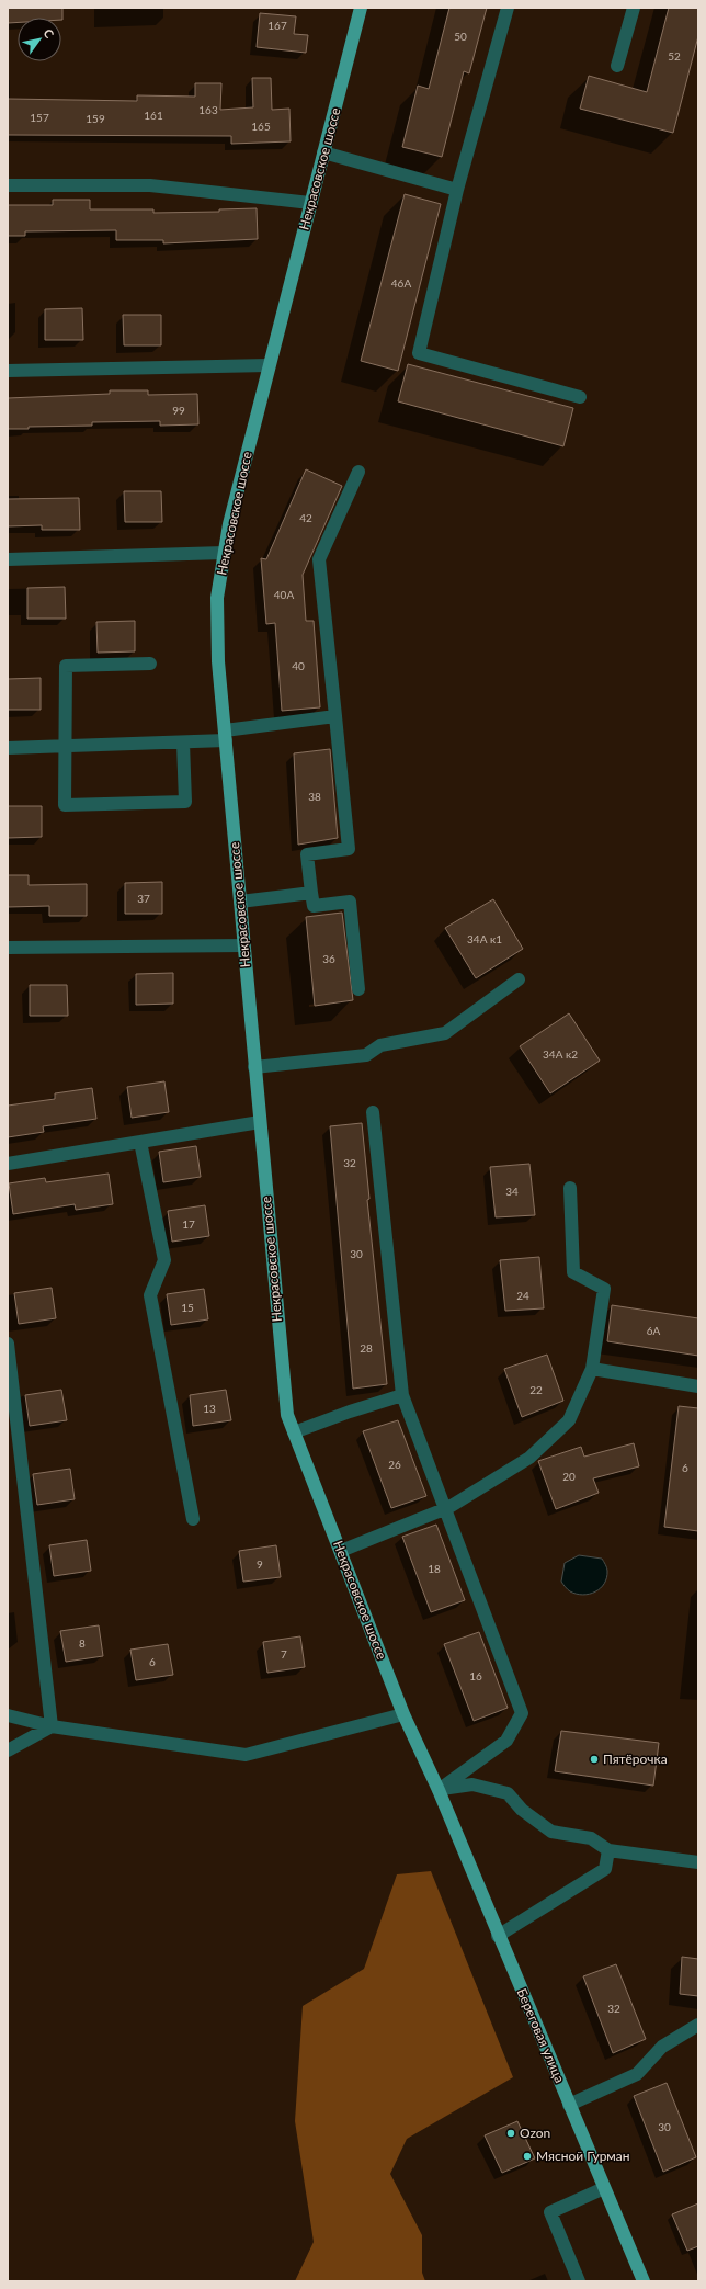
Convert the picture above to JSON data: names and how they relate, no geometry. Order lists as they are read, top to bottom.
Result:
{
  "streets": {
    "main road": ["Некрасовское шоссе", "Береговая улица"]
  },
  "crossings": [
    ["Некрасовское шоссе", "Береговая улица"]
  ],
  "places": ["Пятёрочка", "Ozon", "Мясной Гурман"],
  "house_numbers": [
    "167",
    "50",
    "52",
    "163",
    "161",
    "157",
    "159",
    "165",
    "46А",
    "99",
    "42",
    "40А",
    "40",
    "38",
    "37",
    "34А к1",
    "36",
    "34А к2",
    "32",
    "34",
    "17",
    "30",
    "24",
    "15",
    "6А",
    "28",
    "22",
    "13",
    "26",
    "6",
    "20",
    "9",
    "18",
    "8",
    "7",
    "6",
    "16",
    "32",
    "30"
  ],
  "north": "top right"
}
